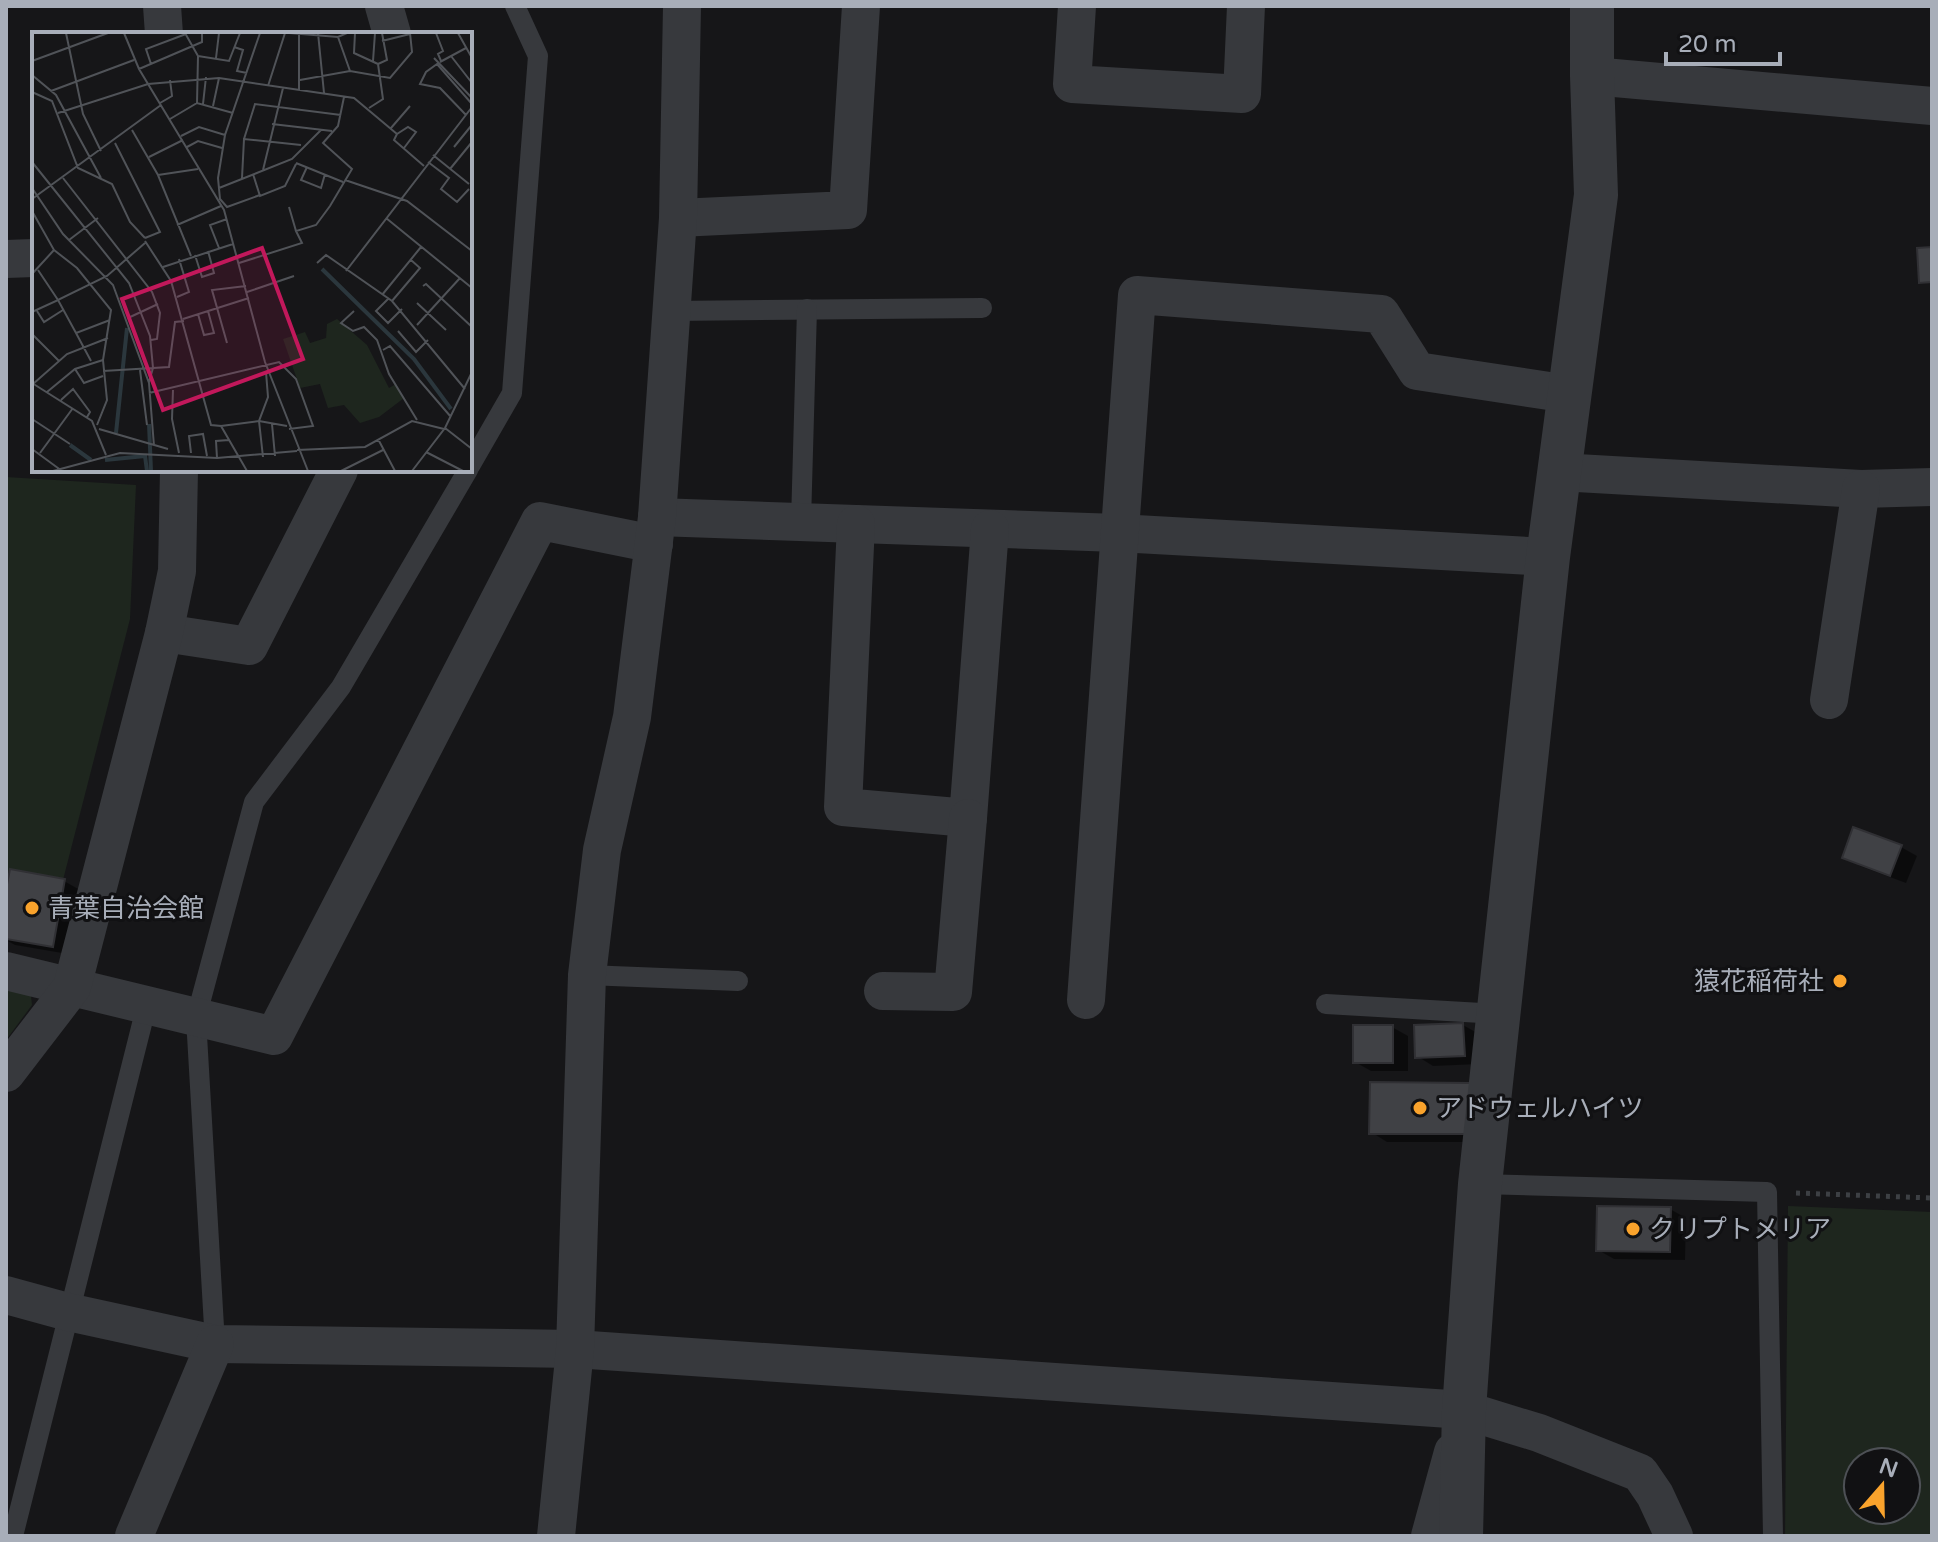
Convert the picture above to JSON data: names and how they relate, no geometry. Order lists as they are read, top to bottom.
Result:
{
  "places": [
    "青葉自治会館",
    "猿花稲荷社",
    "アドウェルハイツ",
    "クリプトメリア"
  ],
  "scale_bar": "20 m",
  "north": "top"
}
